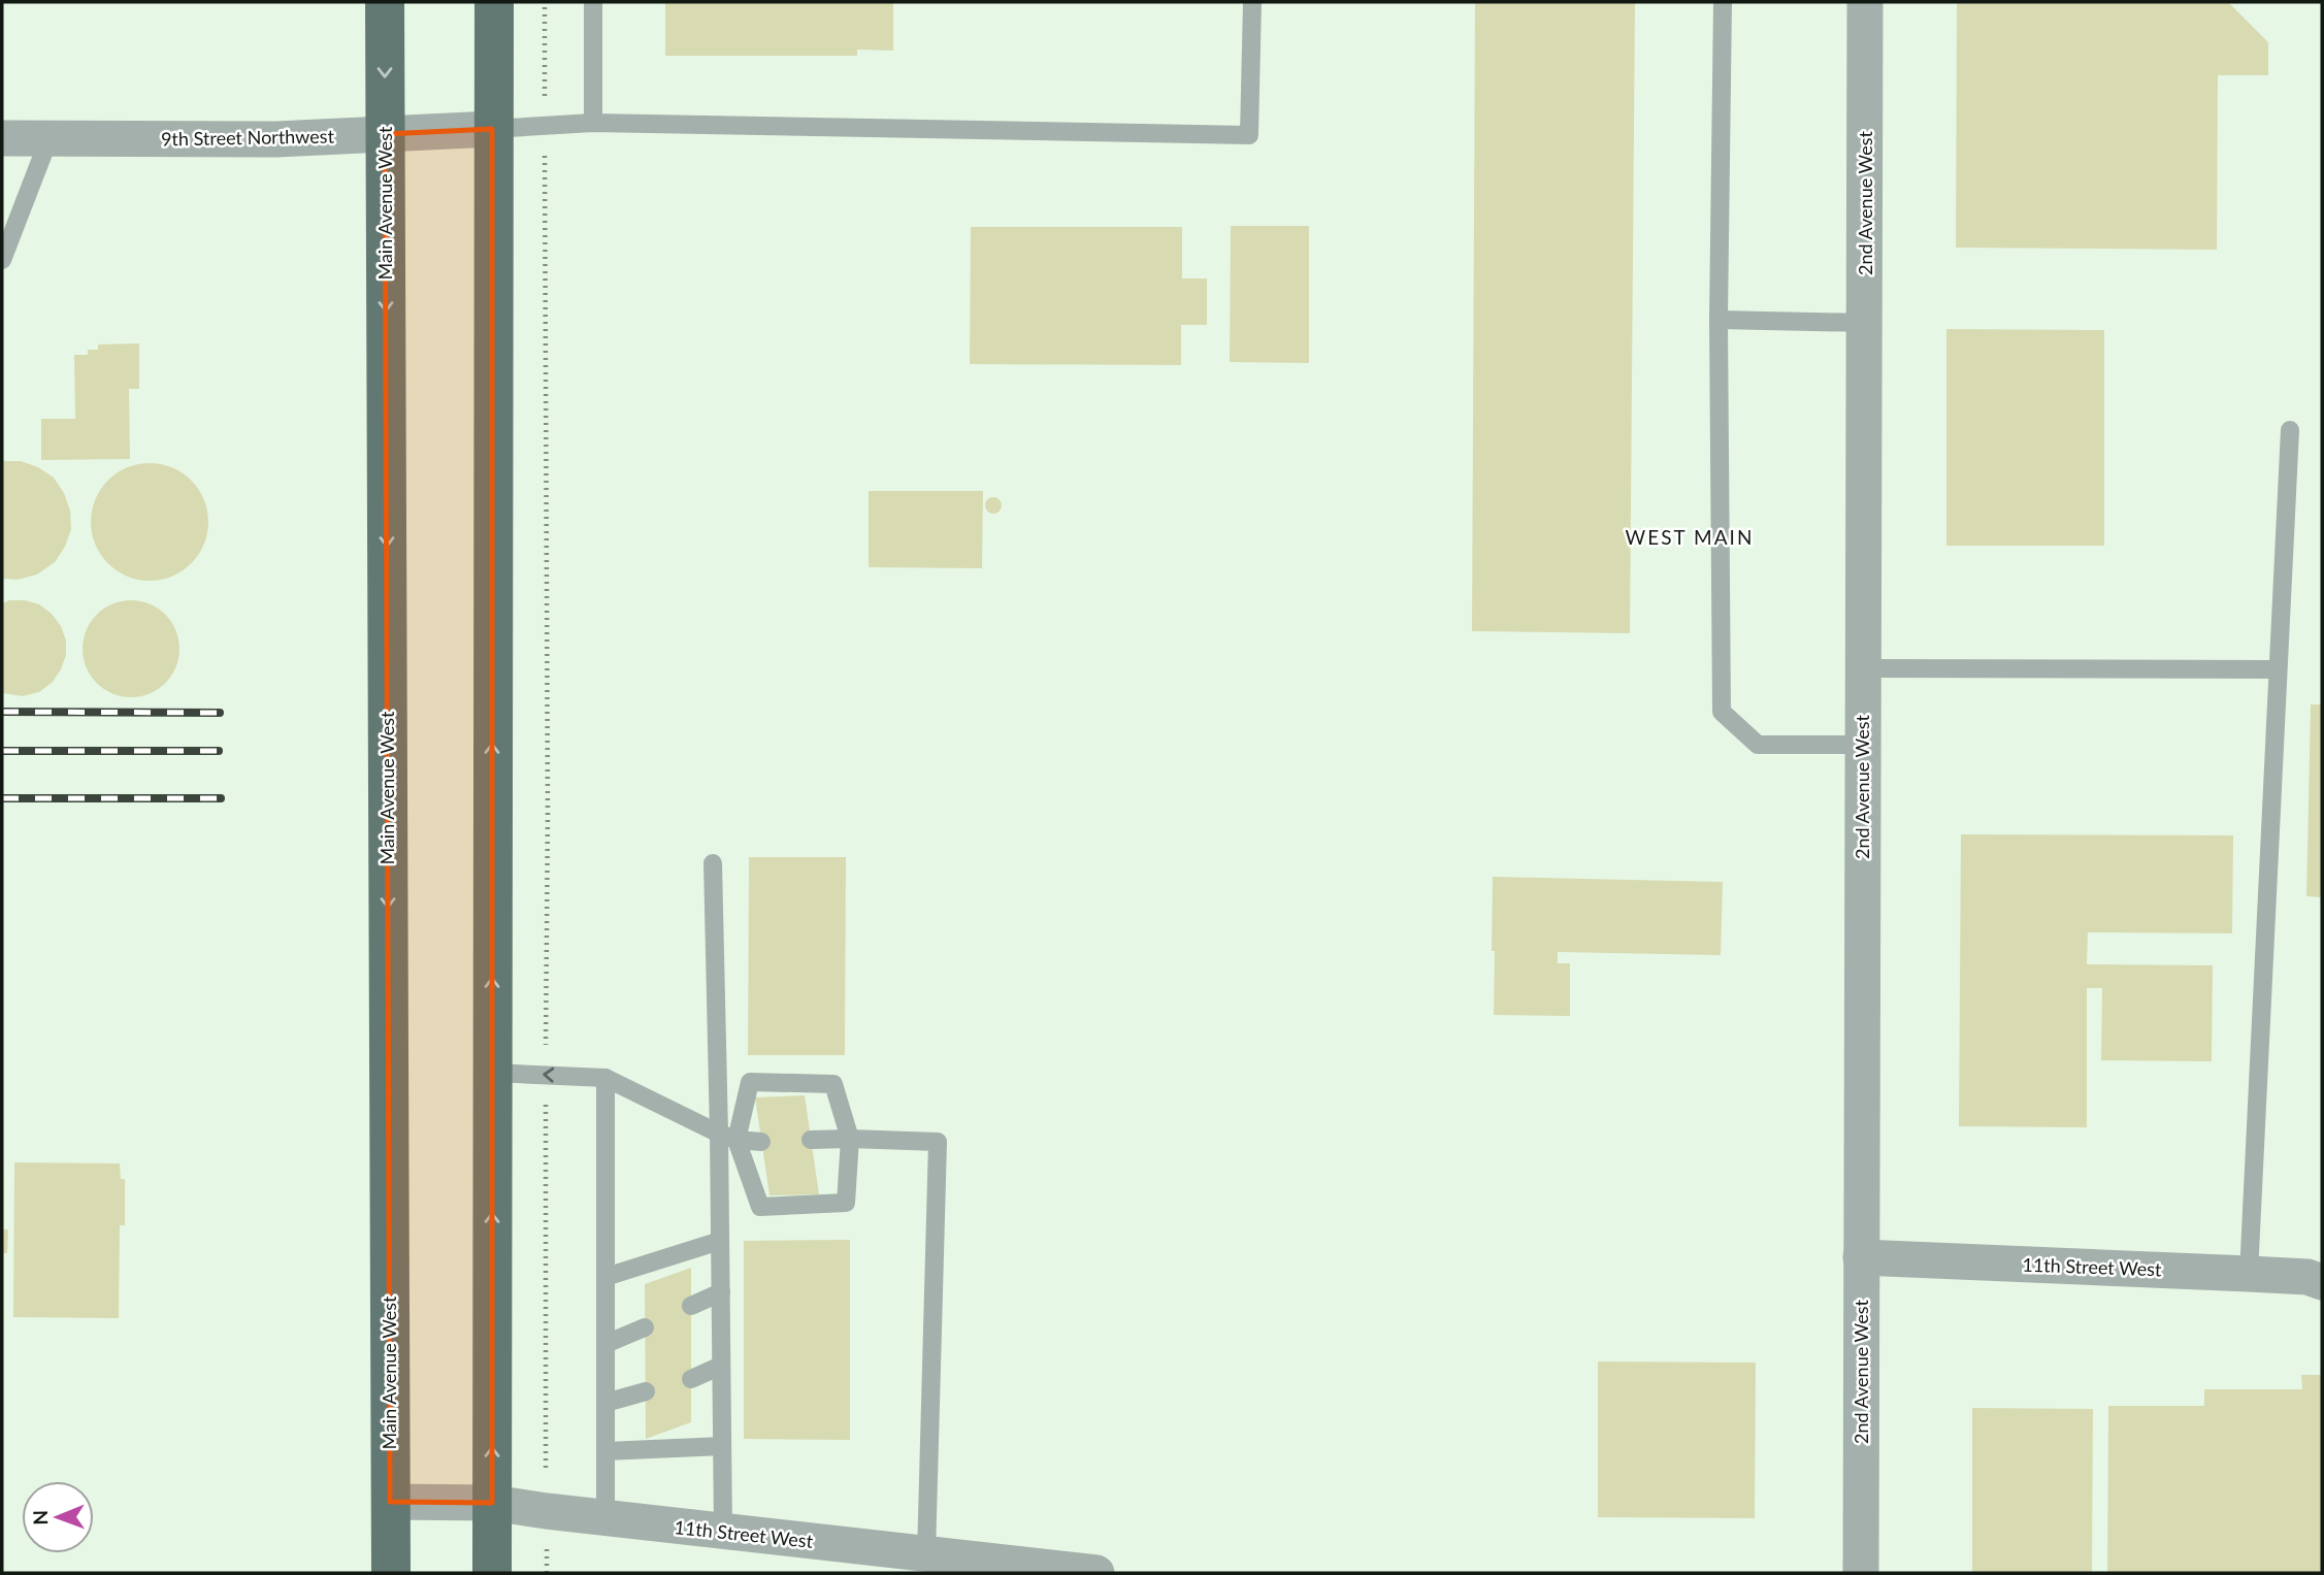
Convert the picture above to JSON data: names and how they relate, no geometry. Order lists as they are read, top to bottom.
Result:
{
  "streets": {
    "main road": ["Main Avenue West"],
    "street": ["9th Street Northwest", "2nd Avenue West", "11th Street West"]
  },
  "crossings": [
    ["9th Street Northwest", "Main Avenue West"],
    ["Main Avenue West", "11th Street West"],
    ["2nd Avenue West", "11th Street West"]
  ],
  "districts": ["WEST MAIN"],
  "north": "left"
}
